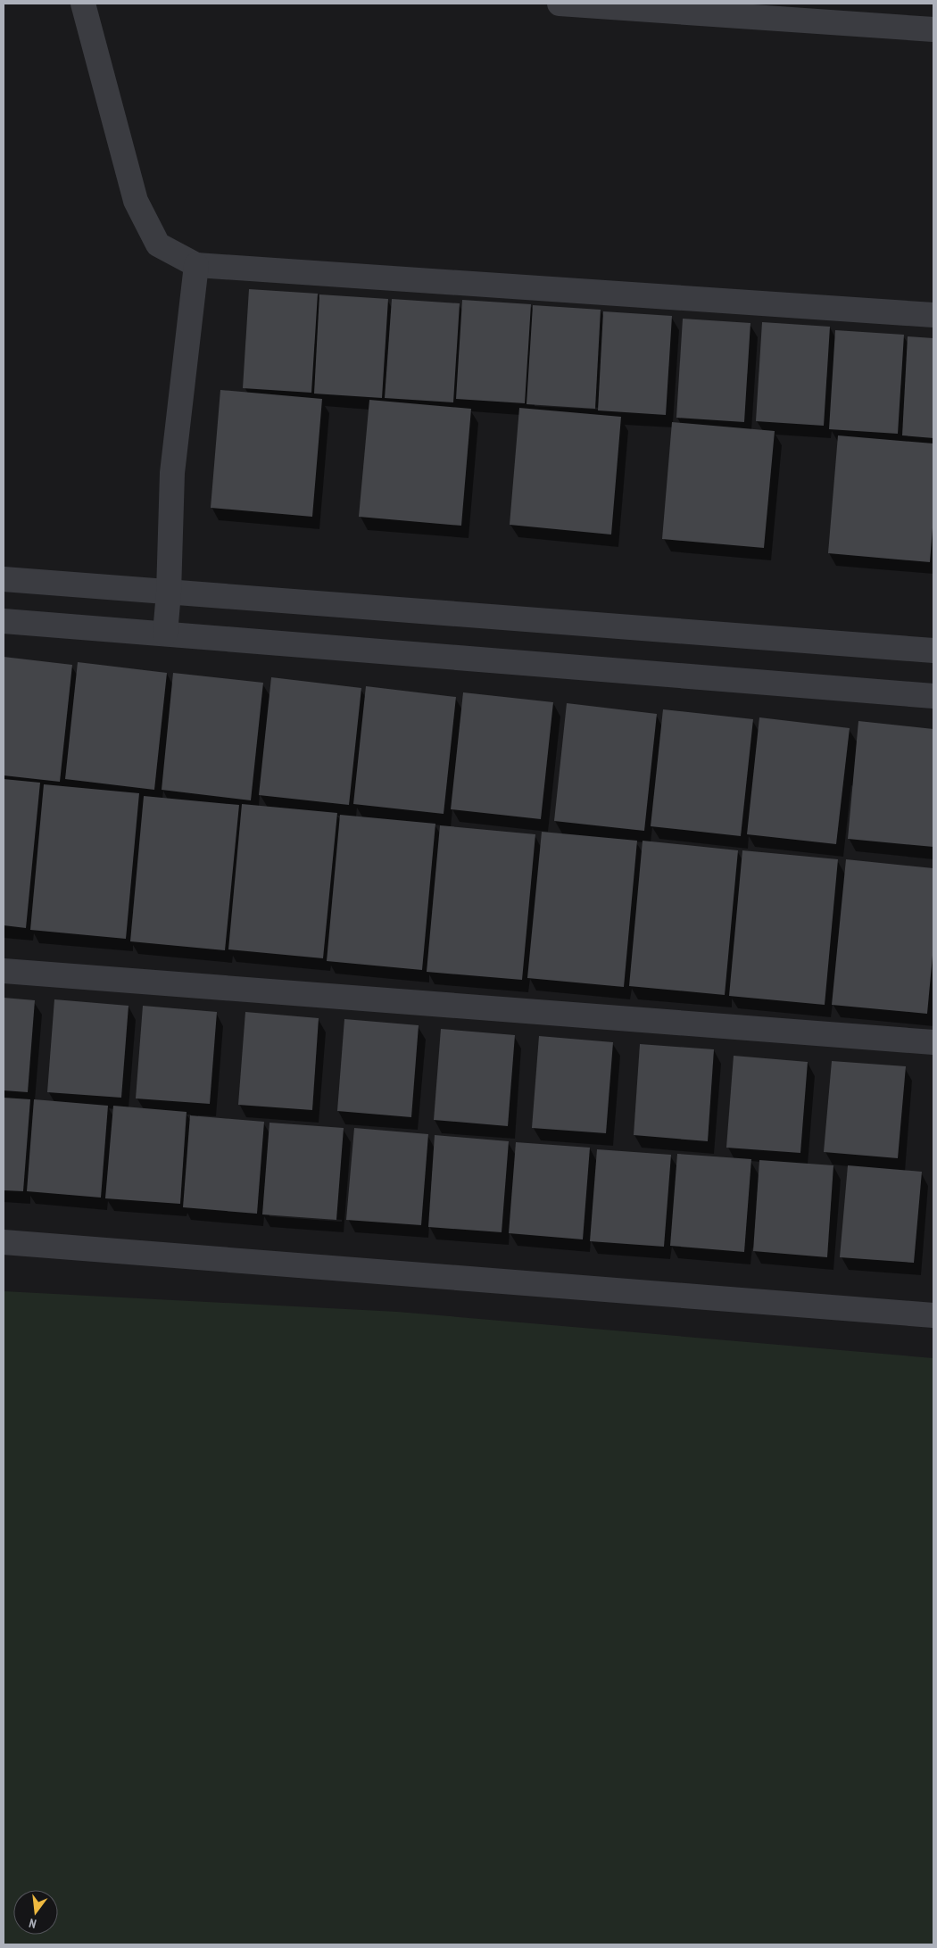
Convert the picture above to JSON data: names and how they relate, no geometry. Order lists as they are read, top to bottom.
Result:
{
  "north": "bottom"
}
